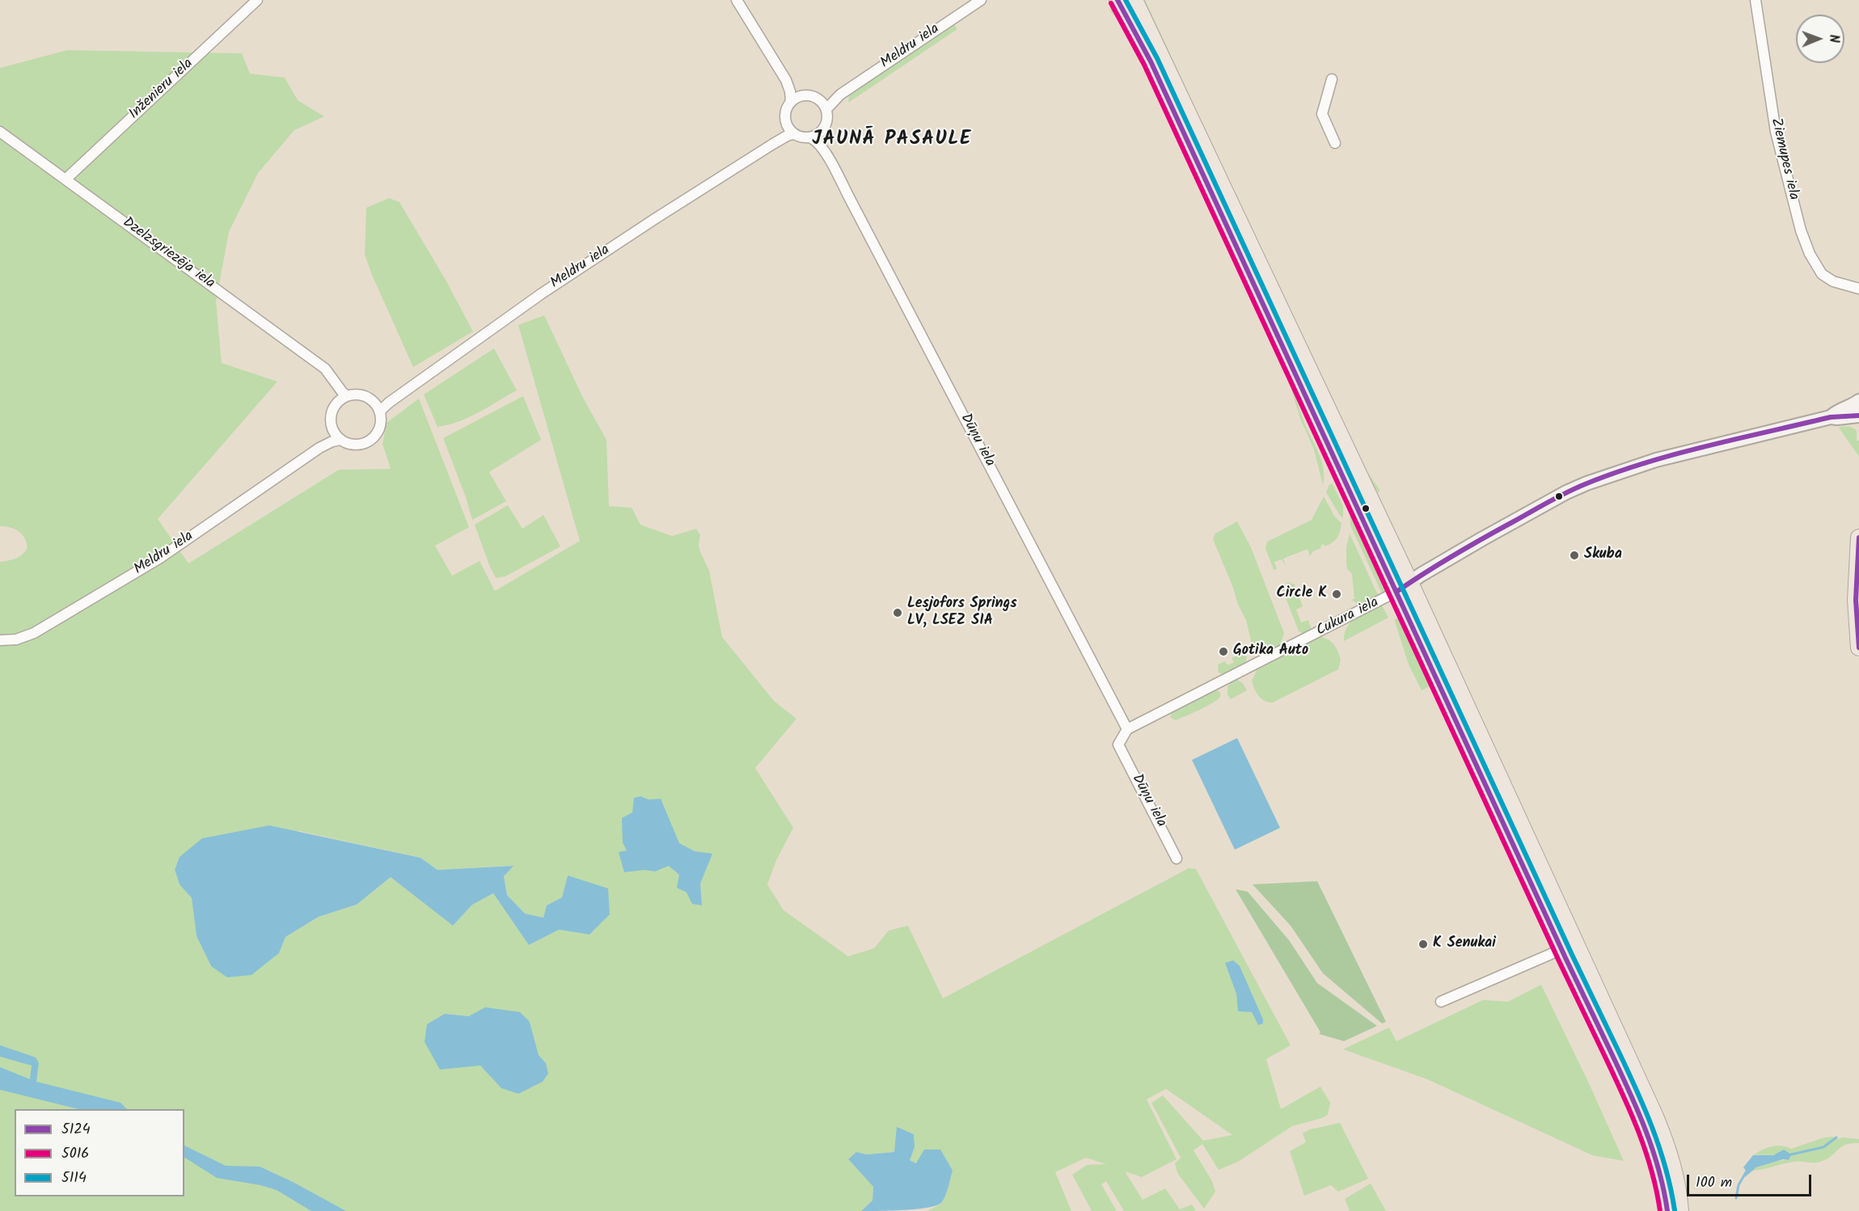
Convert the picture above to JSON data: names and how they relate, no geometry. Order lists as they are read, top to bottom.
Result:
{
  "streets": {
    "main road": ["Cukura iela"],
    "street": [
      "Meldru iela",
      "Inženieru iela",
      "Ziemupes iela",
      "Dzelzsgriezēja iela",
      "Dūņu iela"
    ]
  },
  "crossings": [
    ["Meldru iela", "Dzelzsgriezēja iela"],
    ["Meldru iela", "Dūņu iela"],
    ["Inženieru iela", "Dzelzsgriezēja iela"],
    ["Dūņu iela", "Cukura iela"]
  ],
  "districts": ["JAUNĀ PASAULE"],
  "places": [
    "Skuba",
    "Circle K",
    "Lesjofors Springs LV, LSEZ SIA",
    "Gotika Auto",
    "K Senukai"
  ],
  "lines": ["transit line 5124", "transit line 5114", "transit line 5016"],
  "legend": ["5124", "5016", "5114"],
  "scale_bar": "100 m",
  "north": "right"
}
